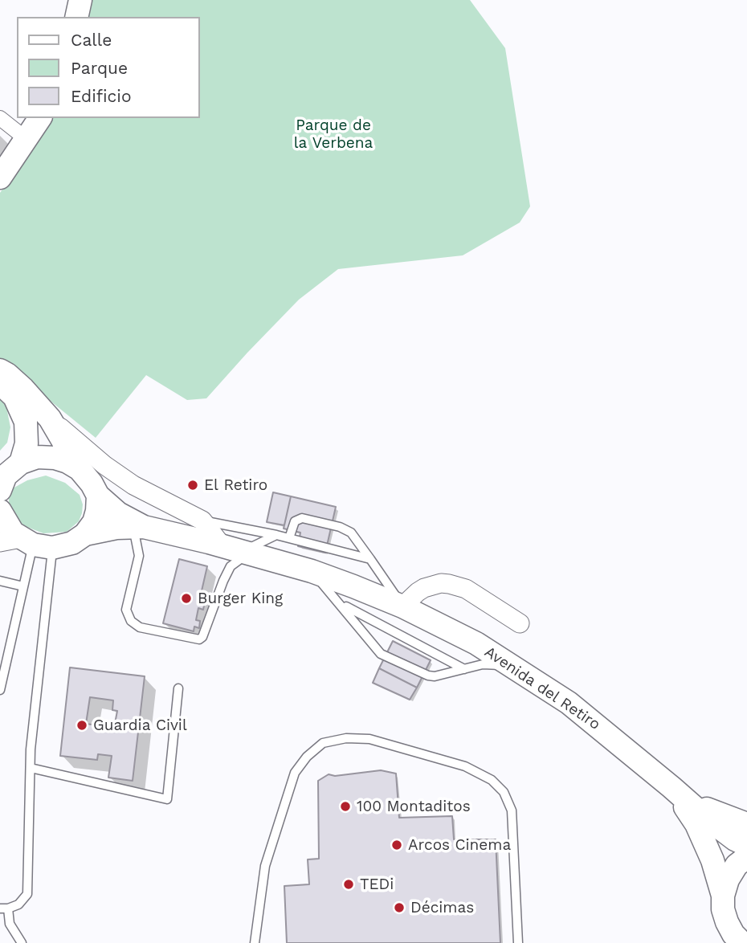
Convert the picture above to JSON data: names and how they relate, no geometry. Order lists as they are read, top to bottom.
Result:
{
  "streets": {
    "street": ["Avenida del Retiro"]
  },
  "parks": ["Parque de la Verbena"],
  "places": [
    "El Retiro",
    "Burger King",
    "Guardia Civil",
    "100 Montaditos",
    "Arcos Cinema",
    "TEDi",
    "Décimas"
  ],
  "legend": ["Calle", "Parque", "Edificio"]
}
